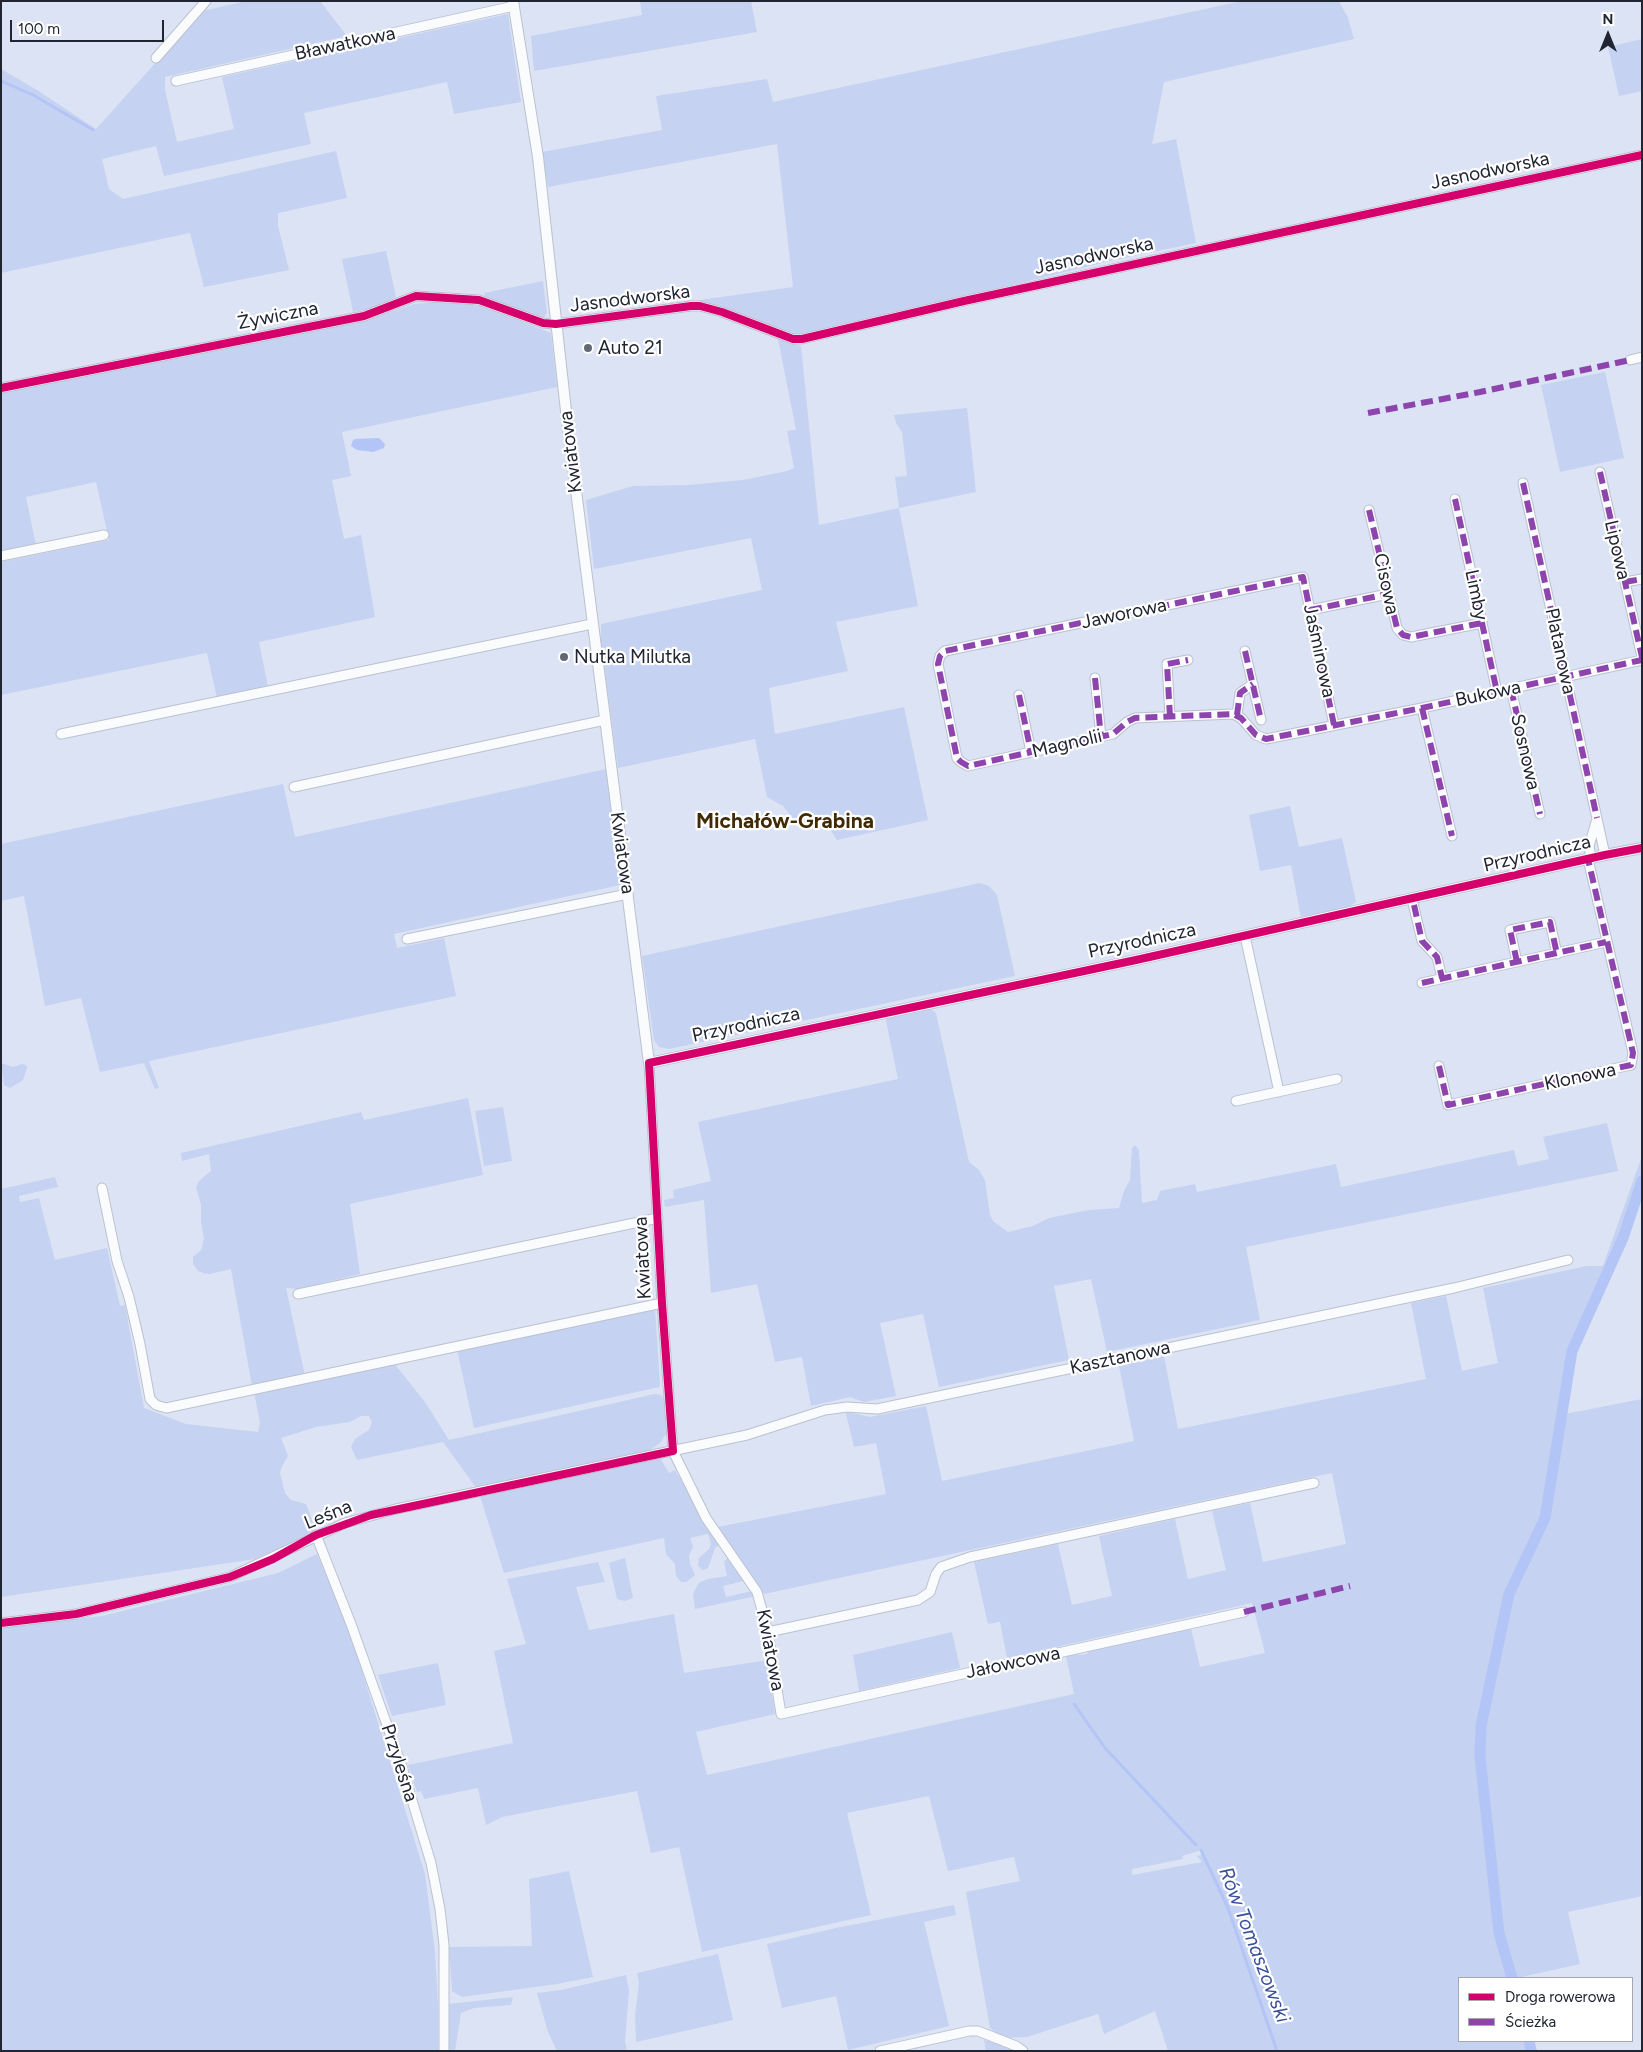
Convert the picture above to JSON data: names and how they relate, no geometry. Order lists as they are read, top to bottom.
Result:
{
  "streets": {
    "street": [
      "Bławatkowa",
      "Jasnodworska",
      "Żywiczna",
      "Kwiatowa",
      "Lipowa",
      "Cisowa",
      "Limby",
      "Jaworowa",
      "Jaśminowa",
      "Platanowa",
      "Bukowa",
      "Magnolii",
      "Sosnowa",
      "Przyrodnicza",
      "Klonowa",
      "Kasztanowa",
      "Leśna",
      "Jałowcowa",
      "Przyleśna"
    ]
  },
  "crossings": [
    ["Bławatkowa", "Kwiatowa"],
    ["Jasnodworska", "Żywiczna"],
    ["Jasnodworska", "Kwiatowa"],
    ["Żywiczna", "Kwiatowa"],
    ["Kwiatowa", "Przyrodnicza"],
    ["Kwiatowa", "Kasztanowa"],
    ["Kwiatowa", "Leśna"],
    ["Kwiatowa", "Jałowcowa"],
    ["Lipowa", "Bukowa"],
    ["Cisowa", "Limby"],
    ["Limby", "Bukowa"],
    ["Jaworowa", "Jaśminowa"],
    ["Jaworowa", "Magnolii"],
    ["Jaśminowa", "Bukowa"],
    ["Platanowa", "Bukowa"],
    ["Platanowa", "Przyrodnicza"],
    ["Platanowa", "Klonowa"],
    ["Bukowa", "Sosnowa"],
    ["Przyrodnicza", "Klonowa"],
    ["Kasztanowa", "Leśna"],
    ["Leśna", "Przyleśna"]
  ],
  "districts": ["Michałów-Grabina"],
  "water": ["Rów Tomaszowski"],
  "places": ["Auto 21", "Nutka Milutka"],
  "legend": ["Droga rowerowa", "Ścieżka"],
  "scale_bar": "100 m",
  "north": "top"
}
